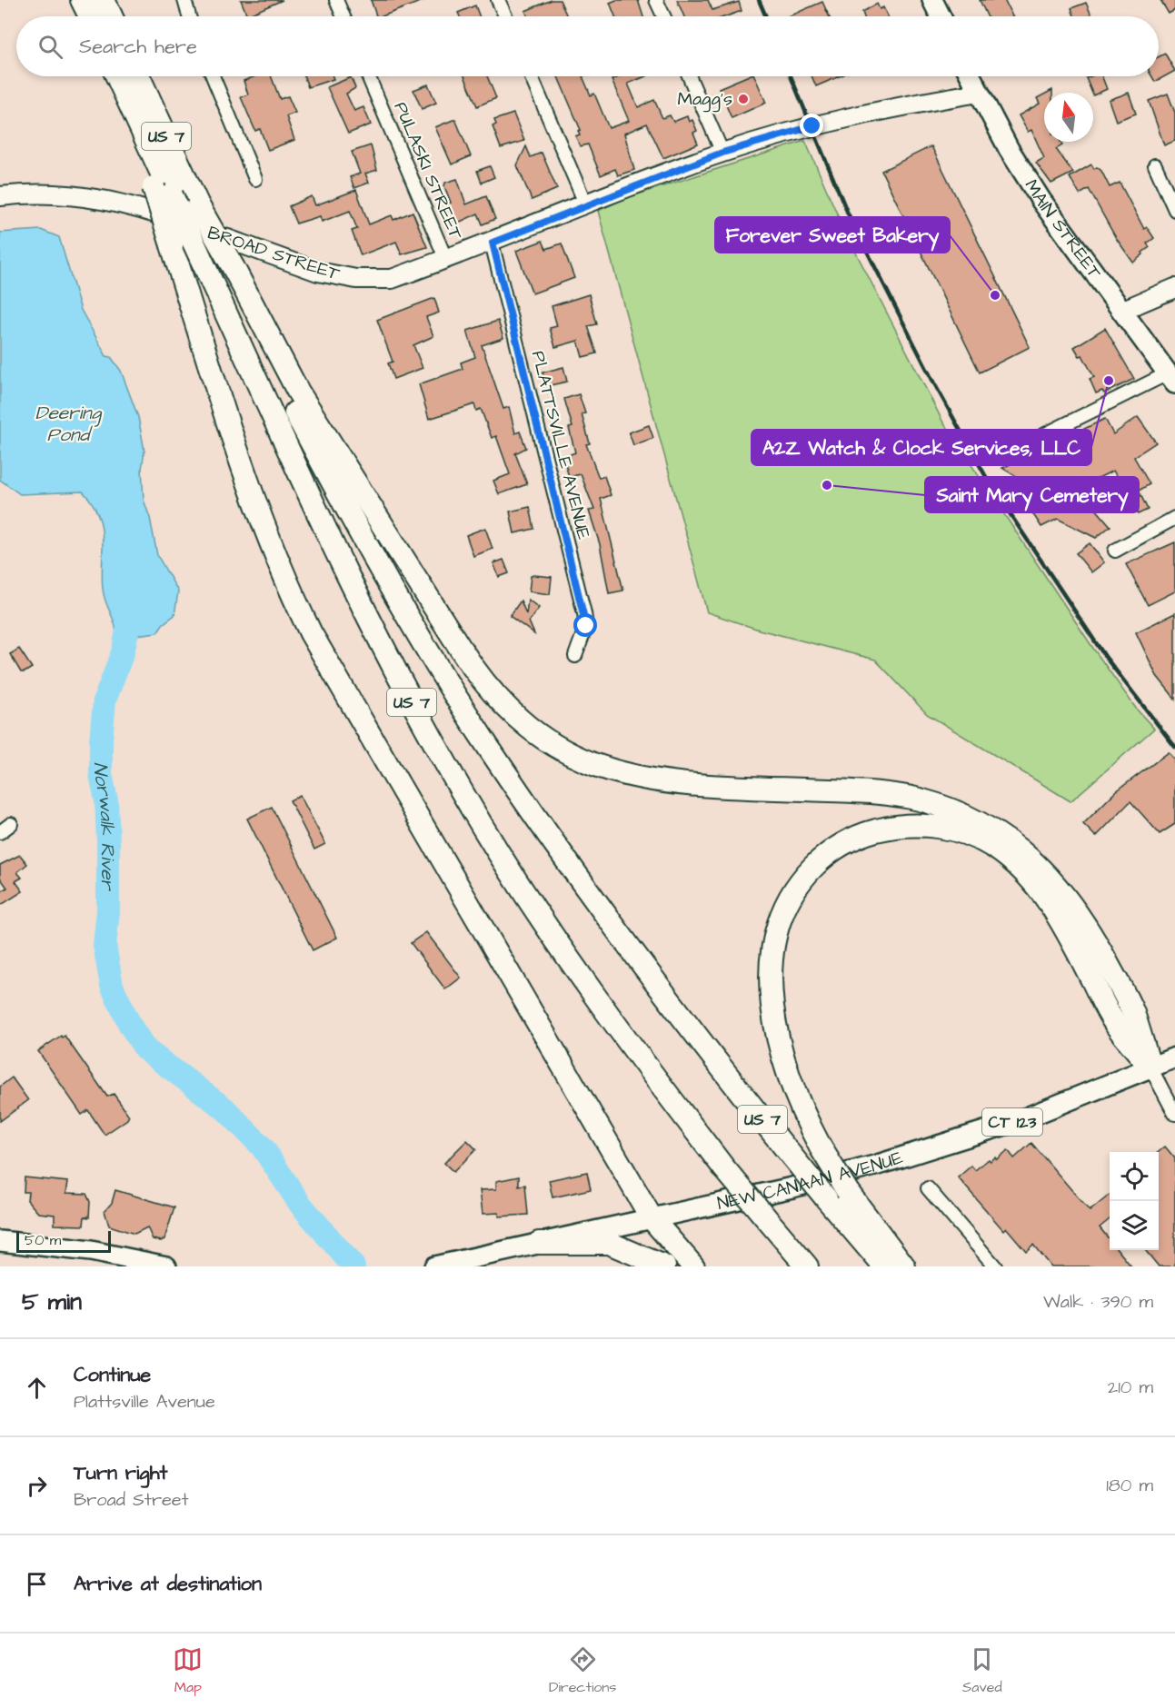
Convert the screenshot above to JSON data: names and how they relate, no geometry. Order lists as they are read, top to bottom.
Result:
{
  "streets": {
    "highway": ["US 7"],
    "main road": ["MAIN STREET", "CT 123", "NEW CANAAN AVENUE"],
    "street": ["PULASKI STREET", "BROAD STREET", "PLATTSVILLE AVENUE"]
  },
  "crossings": [
    ["PULASKI STREET", "BROAD STREET"],
    ["MAIN STREET", "BROAD STREET"],
    ["BROAD STREET", "PLATTSVILLE AVENUE"]
  ],
  "water": ["Deering Pond", "Norwalk River"],
  "places": [
    "Magg's",
    "Forever Sweet Bakery",
    "A2Z Watch & Clock Services, LLC",
    "Saint Mary Cemetery"
  ],
  "scale_bar": "50 m",
  "north": "top",
  "page": {
    "search": "Search here",
    "scale": "50 m",
    "heading": ["5 min", "Walk · 390 m"],
    "list": [
      ["Continue", "Plattsville Avenue", "210 m"],
      ["Turn right", "Broad Street", "180 m"],
      "Arrive at destination"
    ],
    "nav": ["Map", "Directions", "Saved"]
  }
}
